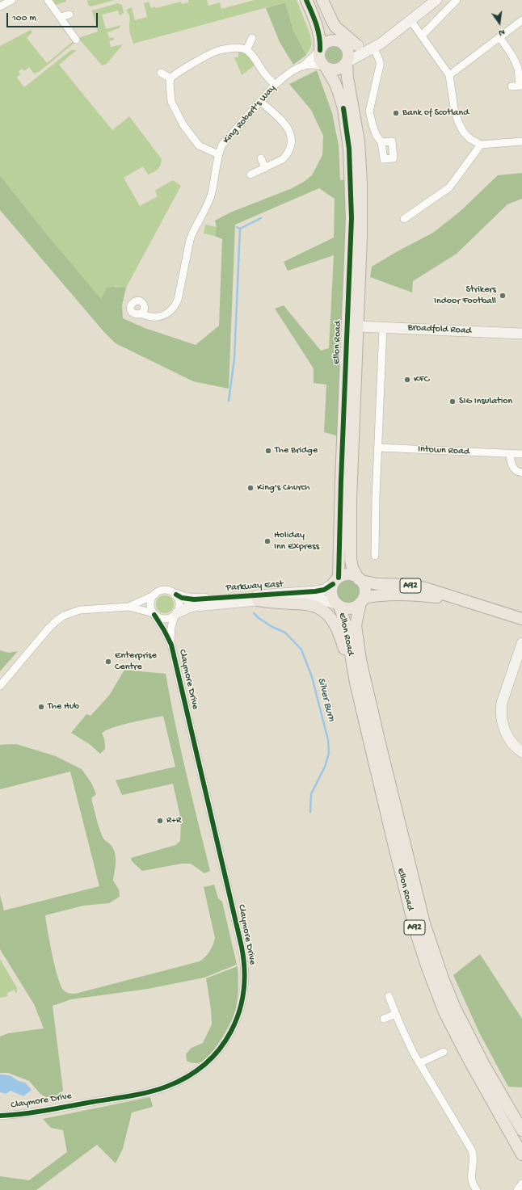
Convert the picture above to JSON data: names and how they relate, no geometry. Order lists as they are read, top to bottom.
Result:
{
  "streets": {
    "main road": ["Ellon Road", "A92"],
    "street": [
      "King Robert's Way",
      "Broadfold Road",
      "Intown Road",
      "Parkway East",
      "Claymore Drive"
    ]
  },
  "crossings": [
    ["King Robert's Way", "Ellon Road"],
    ["Broadfold Road", "Ellon Road"],
    ["Ellon Road", "A92"],
    ["Ellon Road", "Parkway East"],
    ["A92", "Parkway East"],
    ["Parkway East", "Claymore Drive"]
  ],
  "water": ["Silver Burn"],
  "places": [
    "Bank of Scotland",
    "Strikers Indoor Football",
    "KFC",
    "SIG Insulation",
    "The Bridge",
    "King's Church",
    "Holiday Inn Express",
    "Enterprise Centre",
    "The Hub",
    "R+R"
  ],
  "scale_bar": "100 m",
  "north": "bottom"
}
